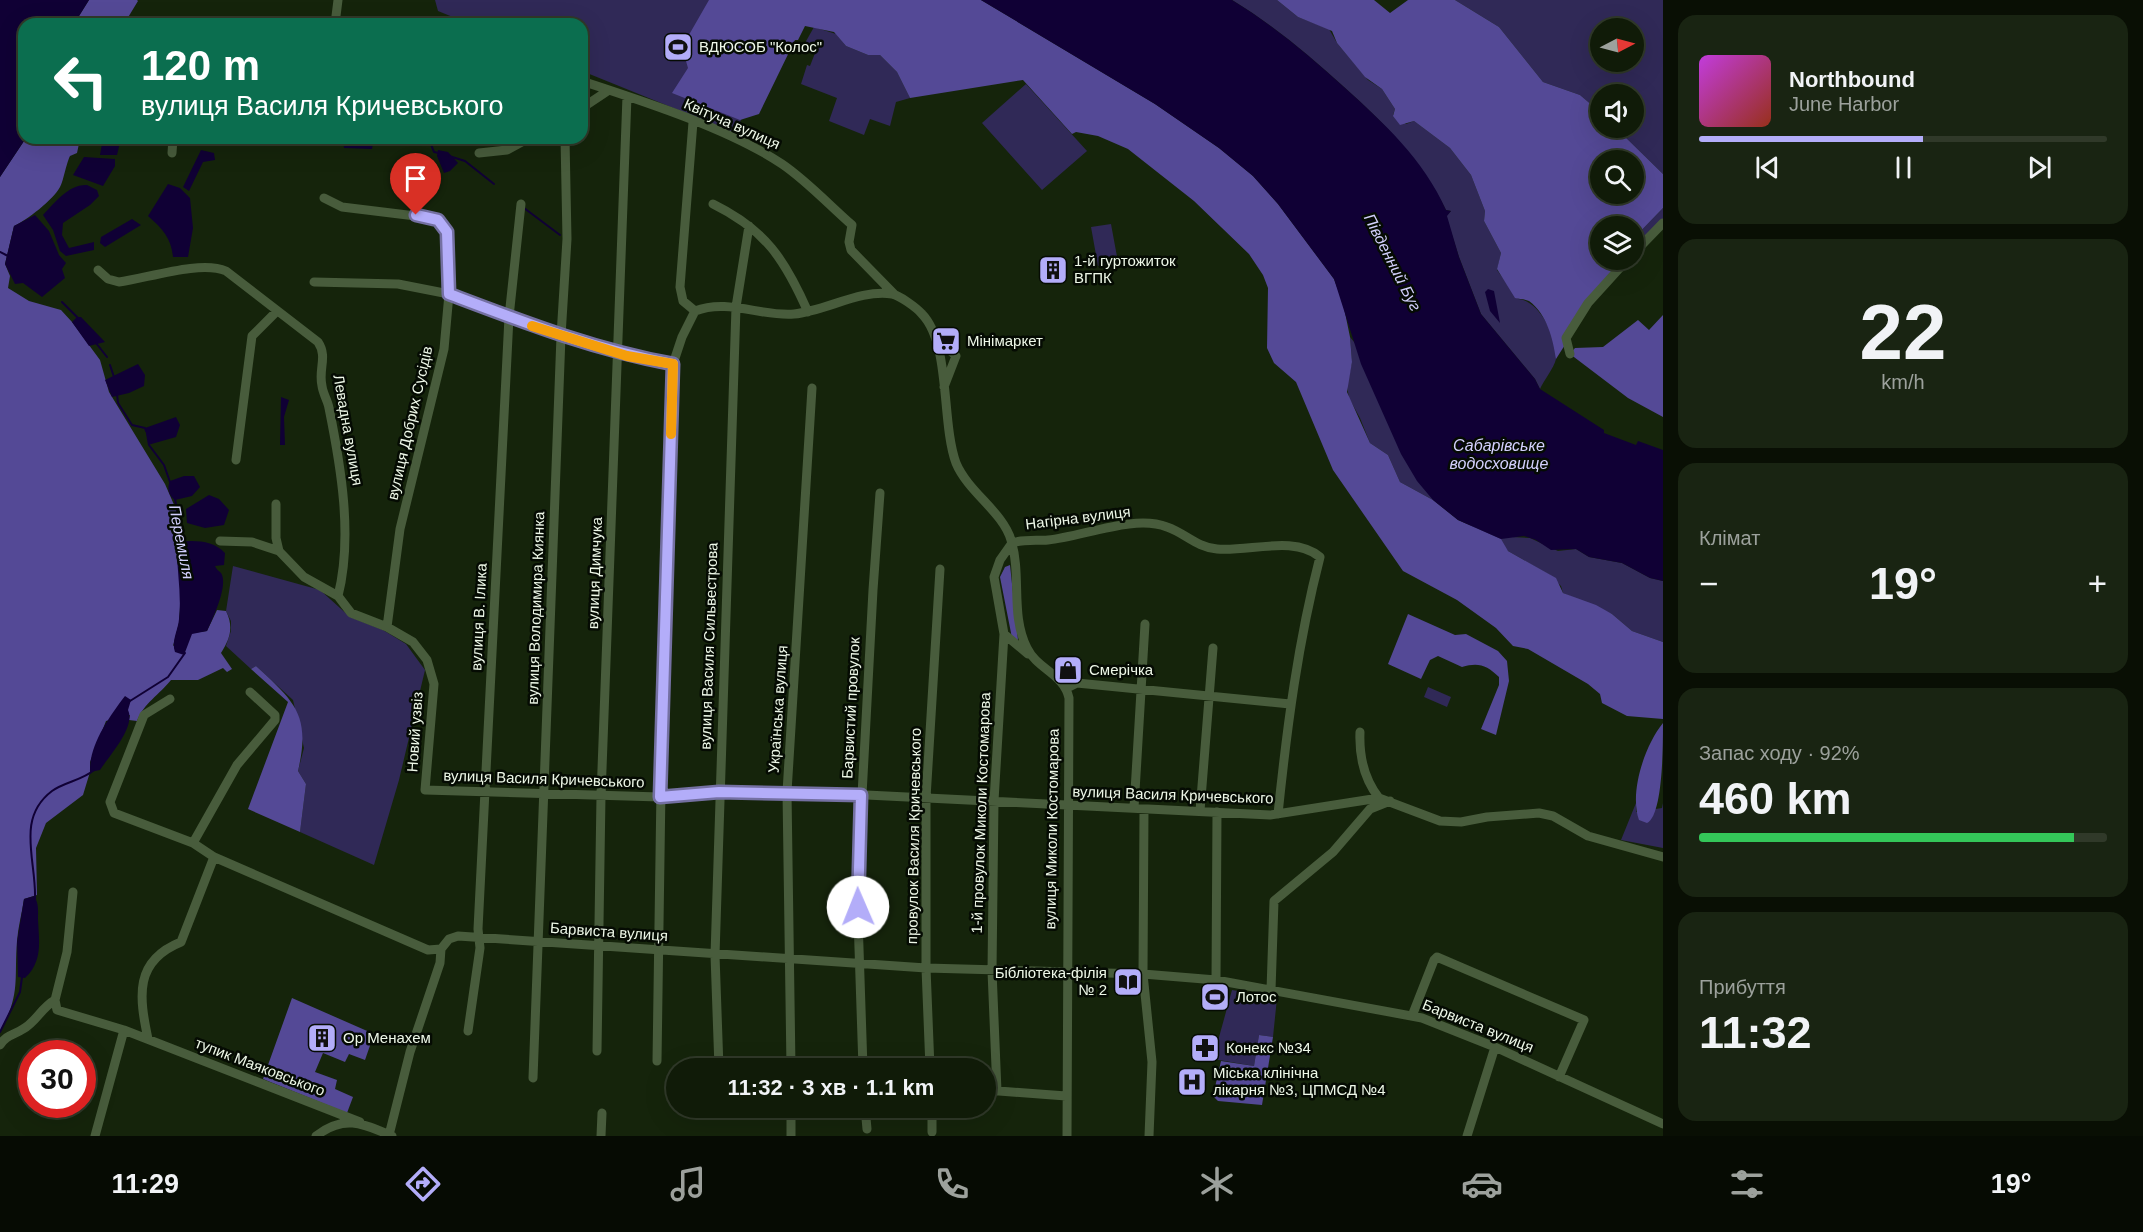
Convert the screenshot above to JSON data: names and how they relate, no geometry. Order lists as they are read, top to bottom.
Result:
{
  "streets": {
    "street": [
      "Квітуча вулиця",
      "вулиця Добрих Сусідів",
      "Левадна вулиця",
      "Нагірна вулиця",
      "вулиця Димчука",
      "вулиця Володимира Киянка",
      "вулиця В. Ілика",
      "вулиця Василя Сильвестрова",
      "Барвистий провулок",
      "Українська вулиця",
      "Новий узвіз",
      "вулиця Василя Кричевського",
      "1-й провулок Миколи Костомарова",
      "вулиця Миколи Костомарова",
      "провулок Василя Кричевського",
      "Барвиста вулиця",
      "тупик Маяковського"
    ]
  },
  "crossings": [
    ["Квітуча вулиця", "Нагірна вулиця"],
    ["Квітуча вулиця", "вулиця Димчука"],
    ["вулиця Добрих Сусідів", "Новий узвіз"],
    ["Левадна вулиця", "Новий узвіз"],
    ["Нагірна вулиця", "1-й провулок Миколи Костомарова"],
    ["вулиця Димчука", "вулиця Василя Кричевського"],
    ["вулиця Димчука", "Барвиста вулиця"],
    ["вулиця Володимира Киянка", "вулиця Василя Кричевського"],
    ["вулиця Володимира Киянка", "Барвиста вулиця"],
    ["вулиця В. Ілика", "вулиця Василя Кричевського"],
    ["вулиця В. Ілика", "Барвиста вулиця"],
    ["вулиця Василя Сильвестрова", "вулиця Василя Кричевського"],
    ["вулиця Василя Сильвестрова", "Барвиста вулиця"],
    ["Барвистий провулок", "вулиця Василя Кричевського"],
    ["Барвистий провулок", "Барвиста вулиця"],
    ["Українська вулиця", "вулиця Василя Кричевського"],
    ["Українська вулиця", "Барвиста вулиця"],
    ["Новий узвіз", "вулиця Василя Кричевського"],
    ["вулиця Василя Кричевського", "1-й провулок Миколи Костомарова"],
    ["вулиця Василя Кричевського", "вулиця Миколи Костомарова"],
    ["вулиця Василя Кричевського", "провулок Василя Кричевського"],
    ["1-й провулок Миколи Костомарова", "Барвиста вулиця"],
    ["вулиця Миколи Костомарова", "Барвиста вулиця"],
    ["провулок Василя Кричевського", "Барвиста вулиця"]
  ],
  "water": ["Південний Буг", "Сабарівське водосховище", "Перемиля"],
  "places": {
    "sports": ["ВДЮСОБ \"Колос\"", "Лотос"],
    "building": ["1-й гуртожиток ВГПК", "Ор Менахем"],
    "supermarket": ["Мінімаркет"],
    "shop": ["Смерічка"],
    "library": ["Бібліотека-філія № 2"],
    "pharmacy": ["Конекс №34"],
    "hospital": ["Міська клінічна лікарня №3, ЦПМСД №4"]
  },
  "north": "right",
  "page": {
    "turn": ["120 m", "вулиця Василя Кричевського"],
    "song": ["Northbound", "June Harbor"],
    "tile": [
      ["22", "km/h"],
      "Клімат",
      ["Запас ходу · 92%", "460 km"],
      ["Прибуття", "11:32"]
    ],
    "heat": ["−", "19°", "+"],
    "limit": "30",
    "trip": "11:32 · 3 хв · 1.1 km",
    "tabs": ["11:29", "19°"]
  }
}
